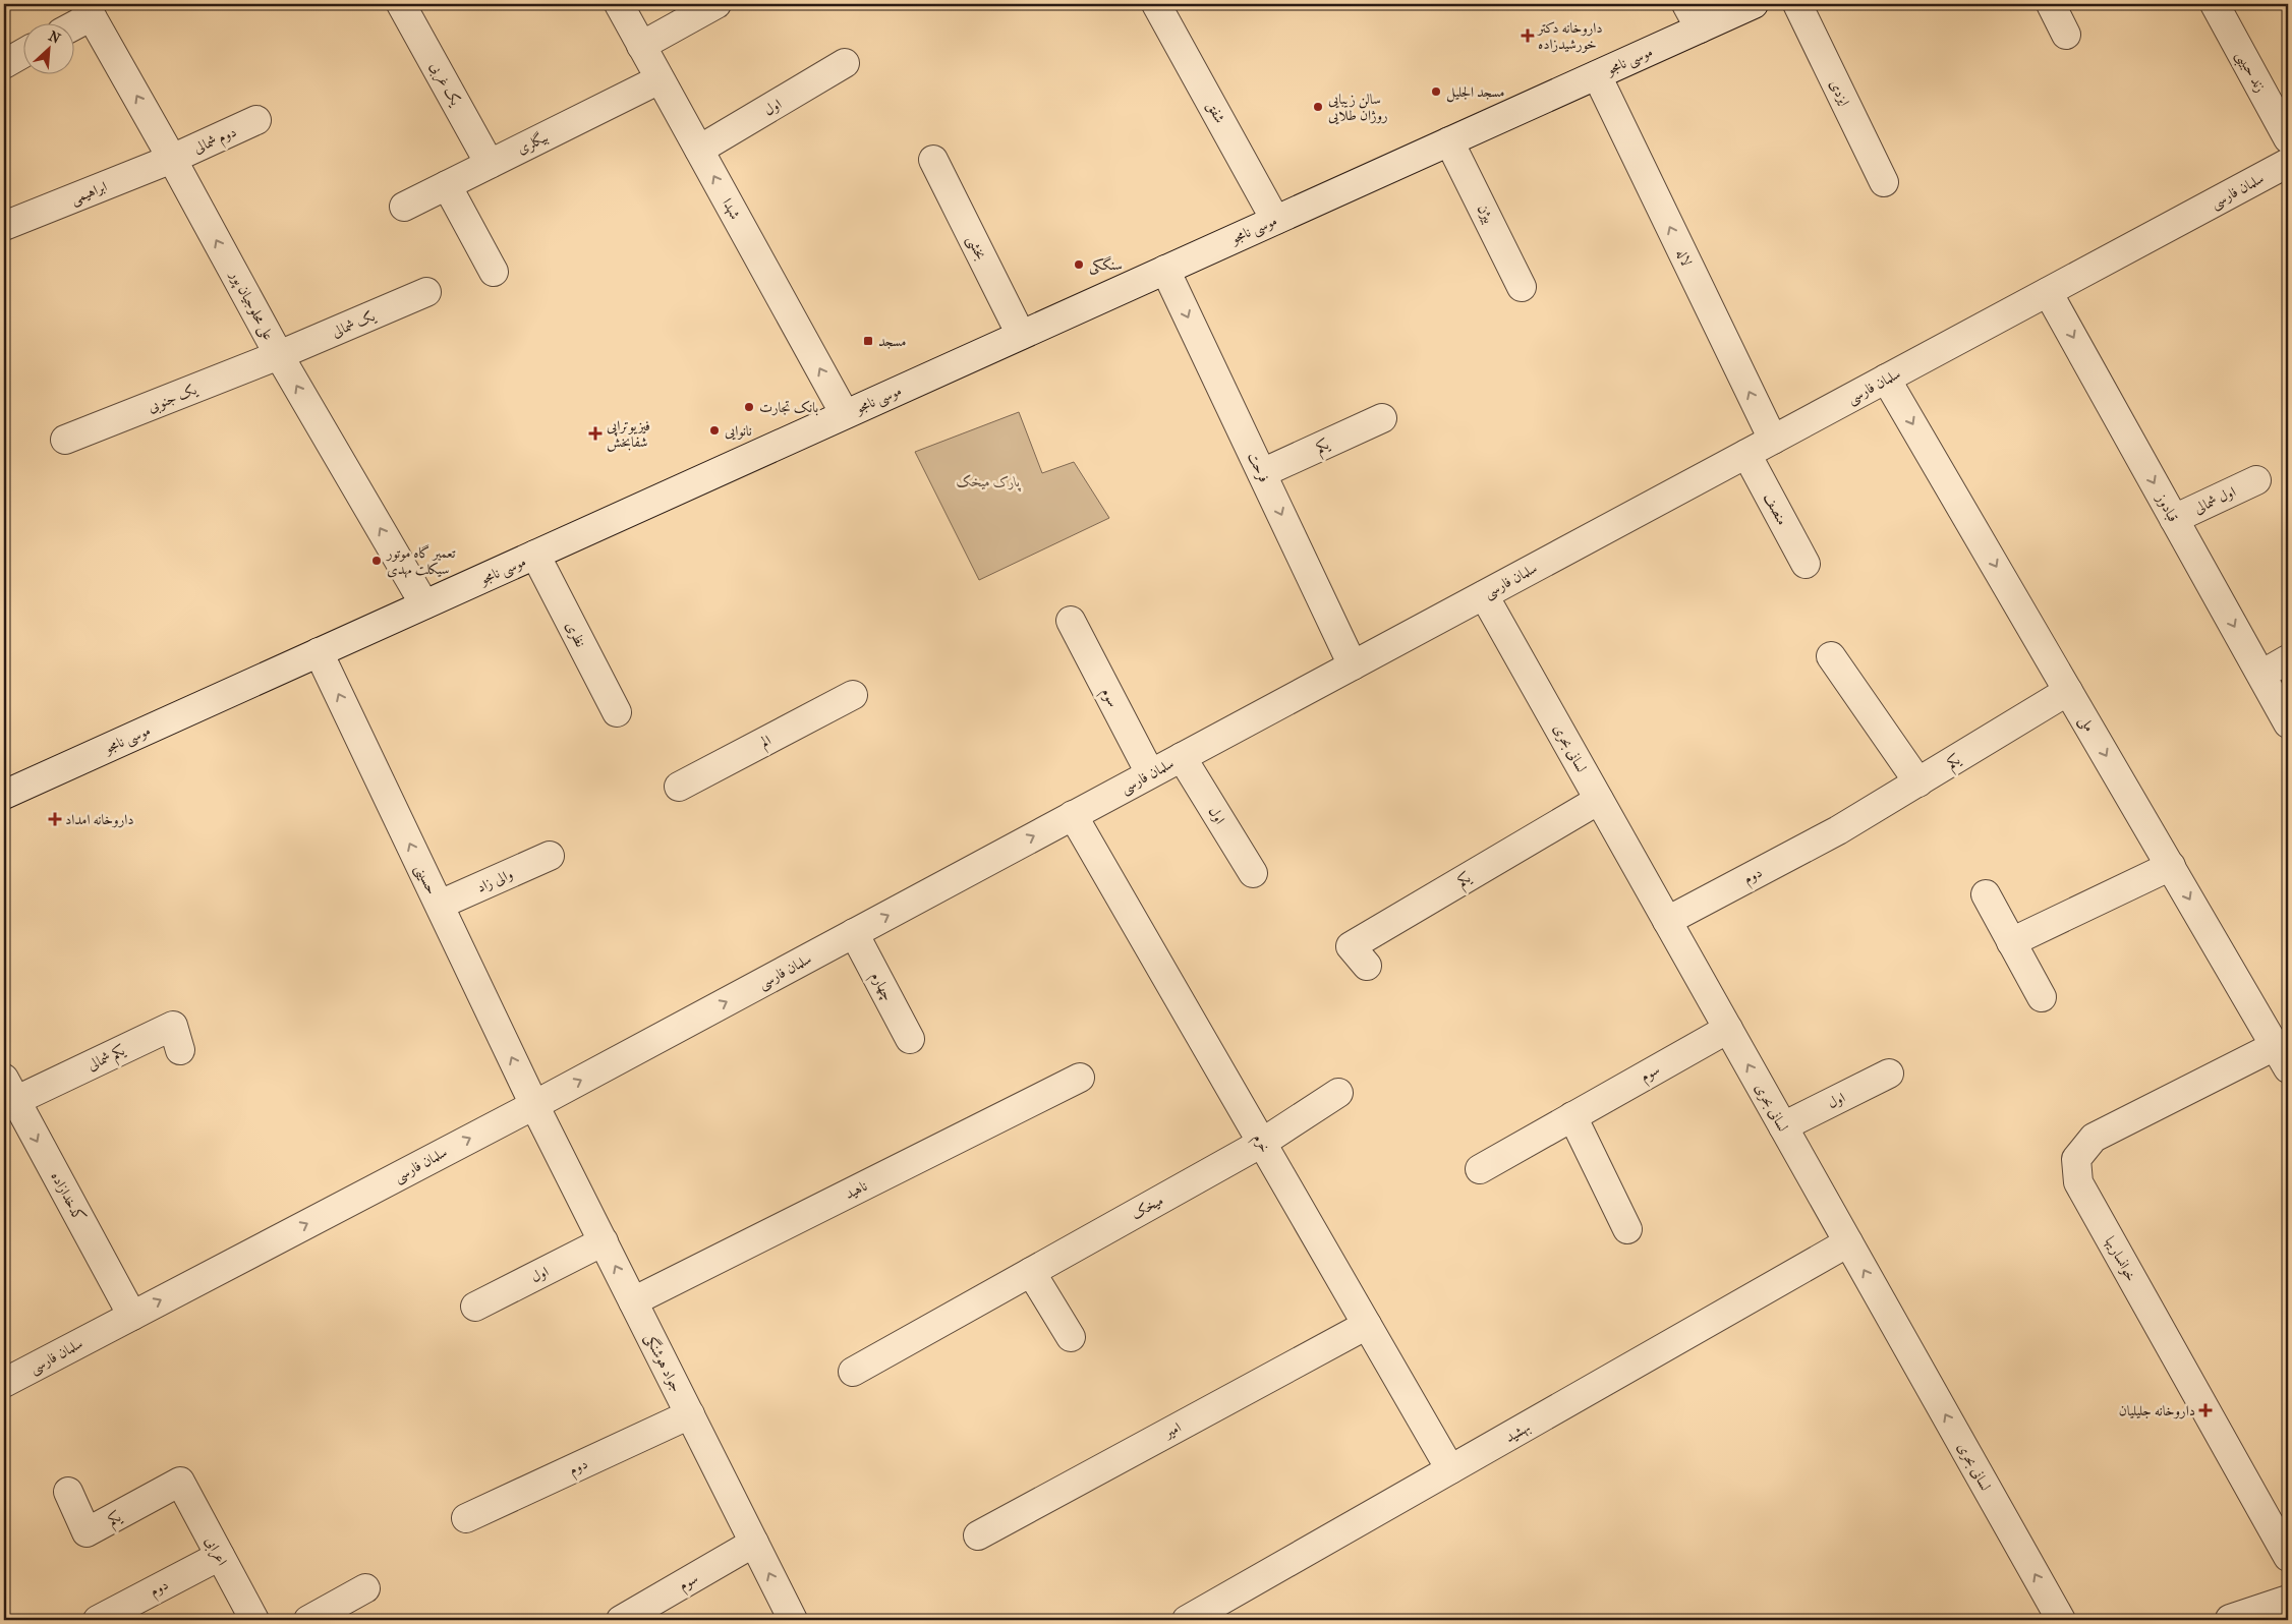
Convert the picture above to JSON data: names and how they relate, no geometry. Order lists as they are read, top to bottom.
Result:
{
  "streets": {
    "street": [
      "موسی نامجو",
      "زند حبیبی",
      "یک غربی",
      "ایزدی",
      "اول",
      "شفق",
      "دوم شمالی",
      "بیگلری",
      "سلمان فارسی",
      "ابراهیمی",
      "شهدا",
      "بیژن",
      "بخشی",
      "لاله",
      "علی محلوجیان پور",
      "یک شمالی",
      "یک جنوبی",
      "یکم",
      "فرحت",
      "اول شمالی",
      "قبادوز",
      "منصف",
      "نظری",
      "سوم",
      "ملی",
      "الم",
      "لسانی بحری",
      "دوم",
      "حسینی",
      "والی زاد",
      "چهارم",
      "یکم شمالی",
      "خرم",
      "ناهید",
      "کدخدازاده",
      "میخک",
      "خوانساریها",
      "جواد هوشنگی",
      "امیر",
      "بهشید",
      "اعرابی"
    ]
  },
  "crossings": [
    ["موسی نامجو", "شفق"],
    ["موسی نامجو", "شهدا"],
    ["موسی نامجو", "بیژن"],
    ["موسی نامجو", "بخشی"],
    ["موسی نامجو", "لاله"],
    ["موسی نامجو", "علی محلوجیان پور"],
    ["موسی نامجو", "فرحت"],
    ["موسی نامجو", "نظری"],
    ["موسی نامجو", "حسینی"],
    ["یک غربی", "بیگلری"],
    ["اول", "سلمان فارسی"],
    ["اول", "شهدا"],
    ["اول", "لسانی بحری"],
    ["اول", "جواد هوشنگی"],
    ["دوم شمالی", "ابراهیمی"],
    ["دوم شمالی", "علی محلوجیان پور"],
    ["بیگلری", "شهدا"],
    ["سلمان فارسی", "لاله"],
    ["سلمان فارسی", "فرحت"],
    ["سلمان فارسی", "قبادوز"],
    ["سلمان فارسی", "منصف"],
    ["سلمان فارسی", "سوم"],
    ["سلمان فارسی", "ملی"],
    ["سلمان فارسی", "لسانی بحری"],
    ["سلمان فارسی", "حسینی"],
    ["سلمان فارسی", "چهارم"],
    ["سلمان فارسی", "خرم"],
    ["سلمان فارسی", "کدخدازاده"],
    ["سلمان فارسی", "جواد هوشنگی"],
    ["ابراهیمی", "علی محلوجیان پور"],
    ["علی محلوجیان پور", "یک شمالی"],
    ["علی محلوجیان پور", "یک جنوبی"],
    ["یک شمالی", "یک جنوبی"],
    ["یکم", "فرحت"],
    ["یکم", "ملی"],
    ["یکم", "لسانی بحری"],
    ["یکم", "دوم"],
    ["یکم", "اعرابی"],
    ["اول شمالی", "قبادوز"],
    ["سوم", "لسانی بحری"],
    ["سوم", "جواد هوشنگی"],
    ["ملی", "خوانساریها"],
    ["لسانی بحری", "دوم"],
    ["لسانی بحری", "بهشید"],
    ["دوم", "جواد هوشنگی"],
    ["دوم", "اعرابی"],
    ["حسینی", "والی زاد"],
    ["حسینی", "جواد هوشنگی"],
    ["یکم شمالی", "کدخدازاده"],
    ["خرم", "میخک"],
    ["خرم", "امیر"],
    ["خرم", "بهشید"],
    ["ناهید", "جواد هوشنگی"]
  ],
  "one_way": [
    "سلمان فارسی",
    "شهدا",
    "لاله",
    "علی محلوجیان پور",
    "فرحت",
    "قبادوز",
    "لسانی بحری",
    "حسینی",
    "کدخدازاده"
  ],
  "parks": ["پارک میخک"],
  "places": {
    "health": [
      "داروخانه دکتر خورشیدزاده",
      "فیزیوتراپی شفابخش",
      "داروخانه امداد",
      "داروخانه جلیلیان"
    ],
    "other": [
      "مسجد الجلیل",
      "سالن زیبایی روژان طلایی",
      "سنگکی",
      "بانک تجارت",
      "نانوایی",
      "تعمیر گاه موتور سیکلت مهدی"
    ],
    "transit": ["مسجد"]
  },
  "north": "top right"
}
